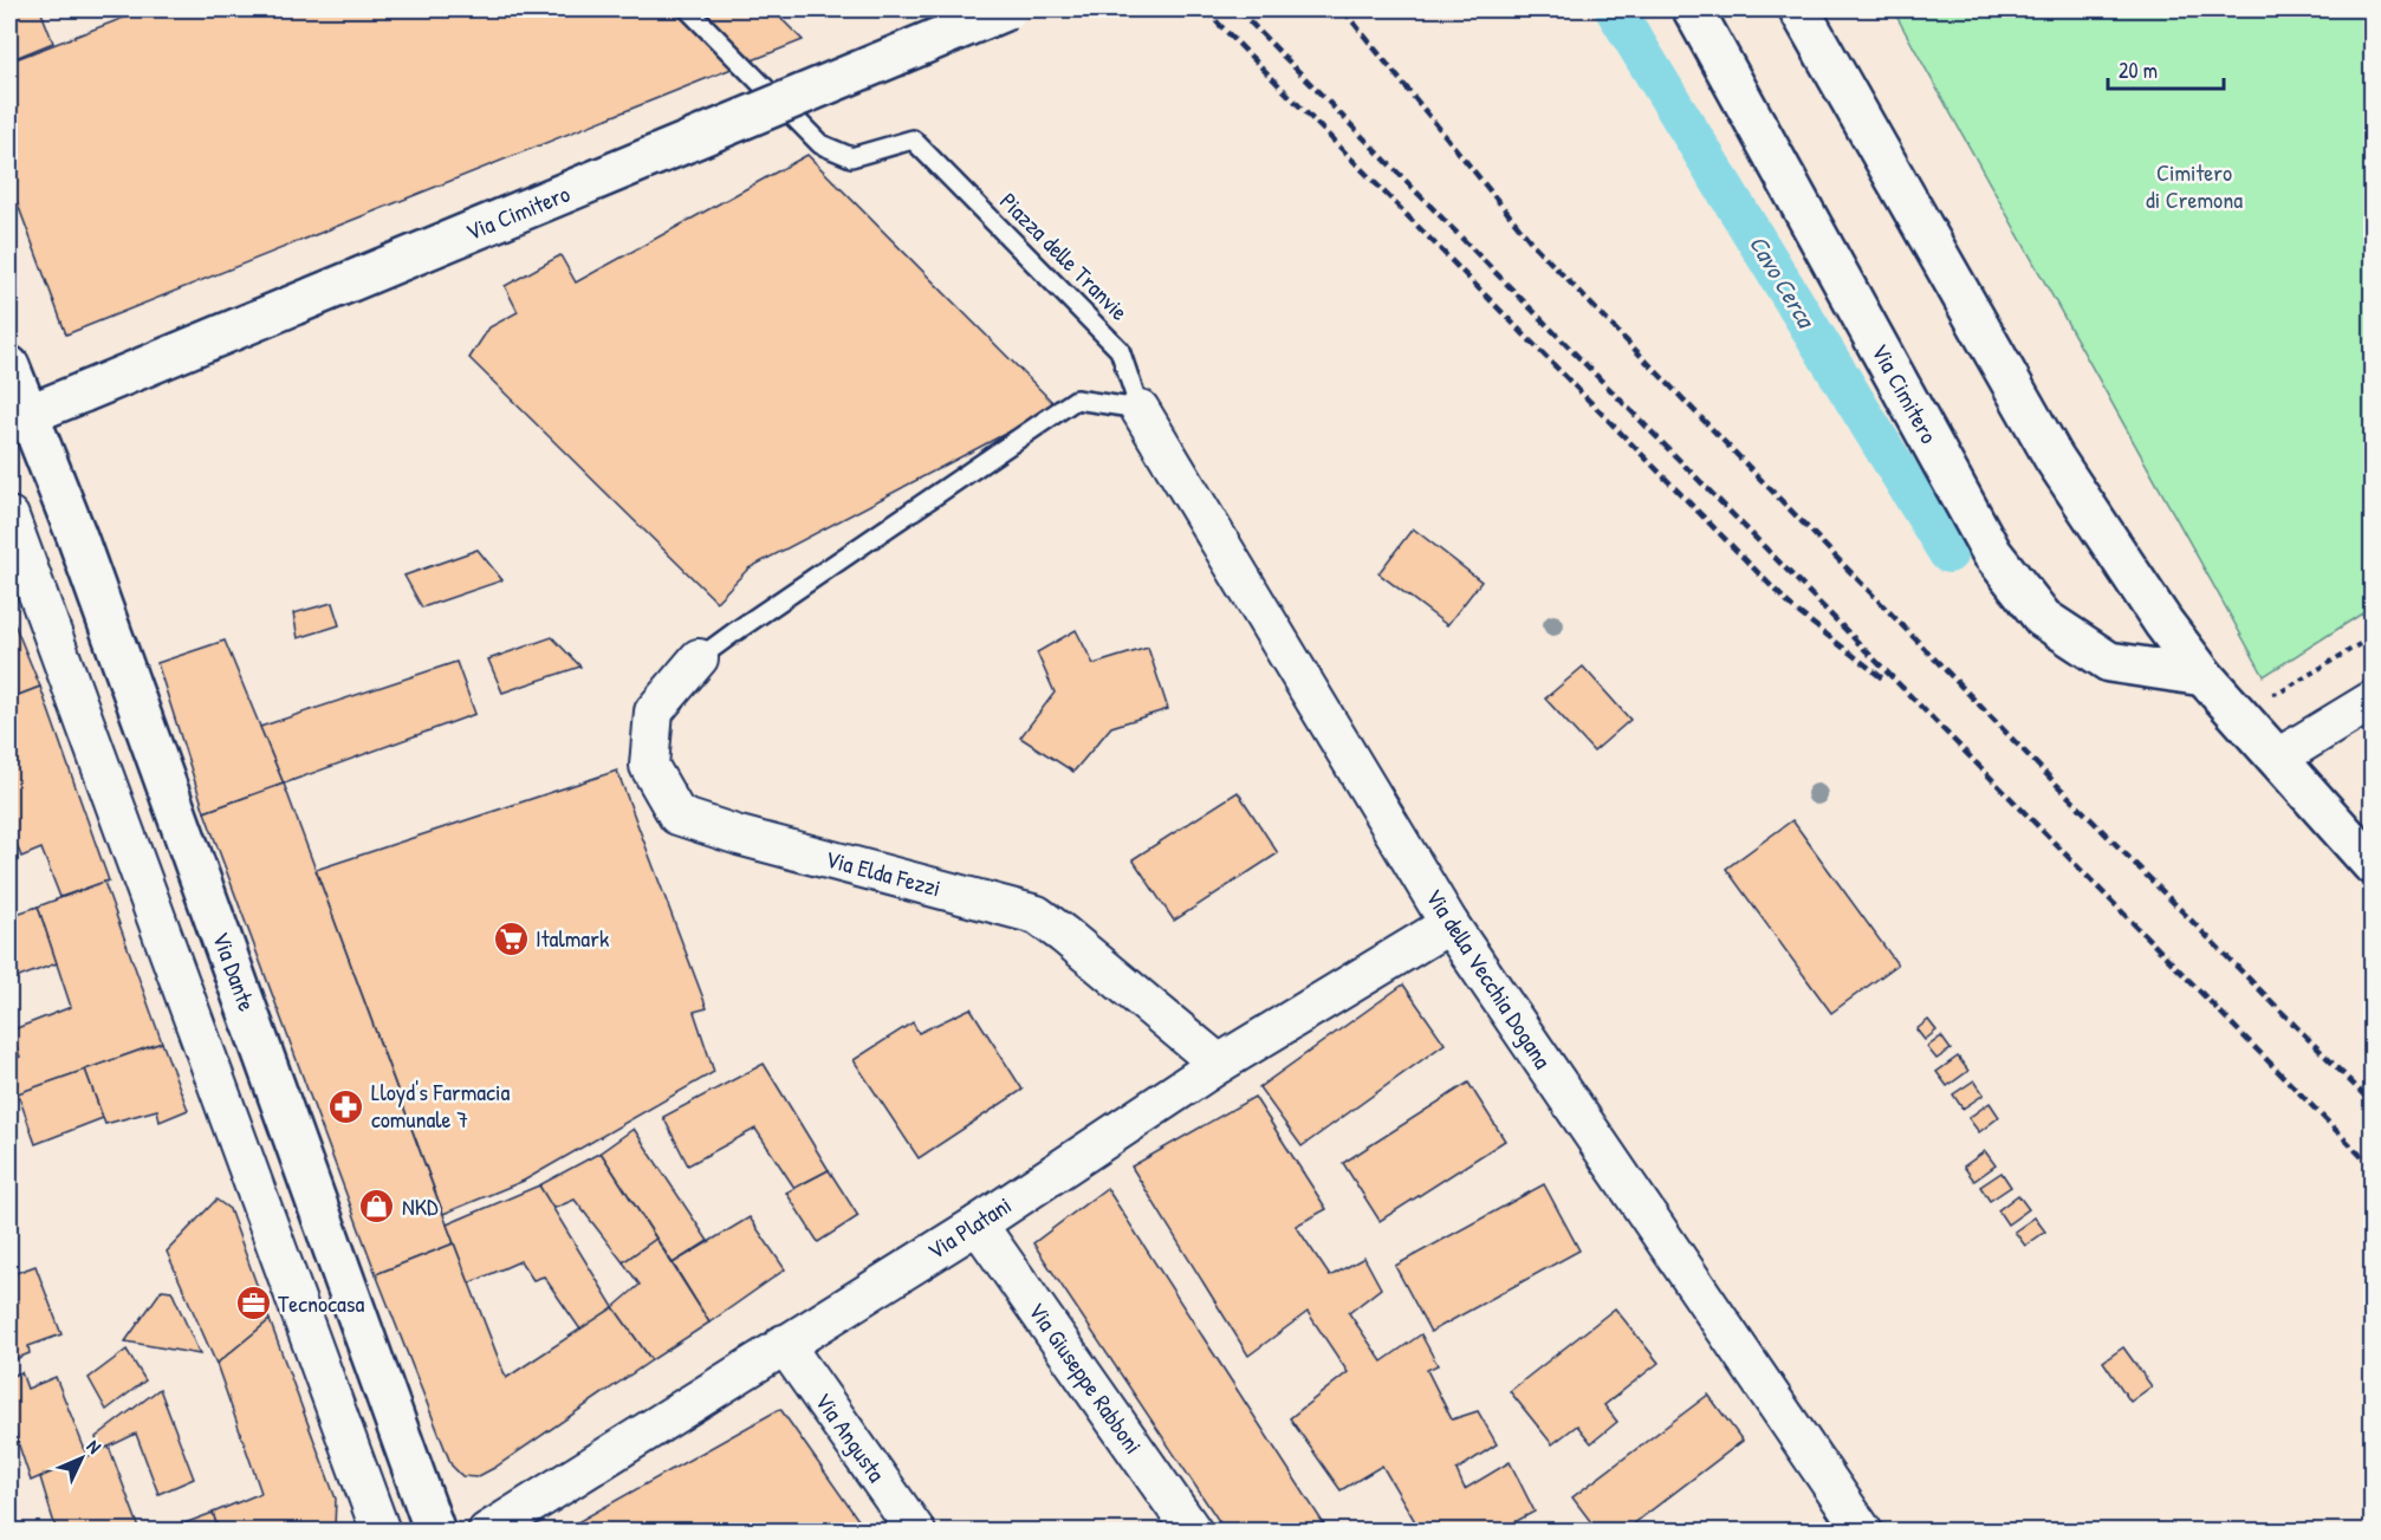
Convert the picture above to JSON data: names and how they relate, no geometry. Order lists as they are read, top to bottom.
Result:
{
  "streets": {
    "street": [
      "Via Cimitero",
      "Via Elda Fezzi",
      "Via Dante",
      "Via della Vecchia Dogana",
      "Via Platani",
      "Via Giuseppe Rabboni",
      "Via Angusta"
    ],
    "lane": ["Piazza delle Tranvie"]
  },
  "crossings": [
    ["Via Cimitero", "Via Dante"],
    ["Piazza delle Tranvie", "Via della Vecchia Dogana"],
    ["Via Elda Fezzi", "Via Platani"],
    ["Via della Vecchia Dogana", "Via Platani"],
    ["Via Platani", "Via Giuseppe Rabboni"],
    ["Via Platani", "Via Angusta"]
  ],
  "water": ["Cavo Cerca"],
  "parks": ["Cimitero di Cremona"],
  "places": {
    "supermarket": ["Italmark"],
    "pharmacy": ["Lloyd's Farmacia comunale 7"],
    "shop": ["NKD"],
    "office": ["Tecnocasa"]
  },
  "scale_bar": "20 m",
  "north": "top right"
}
